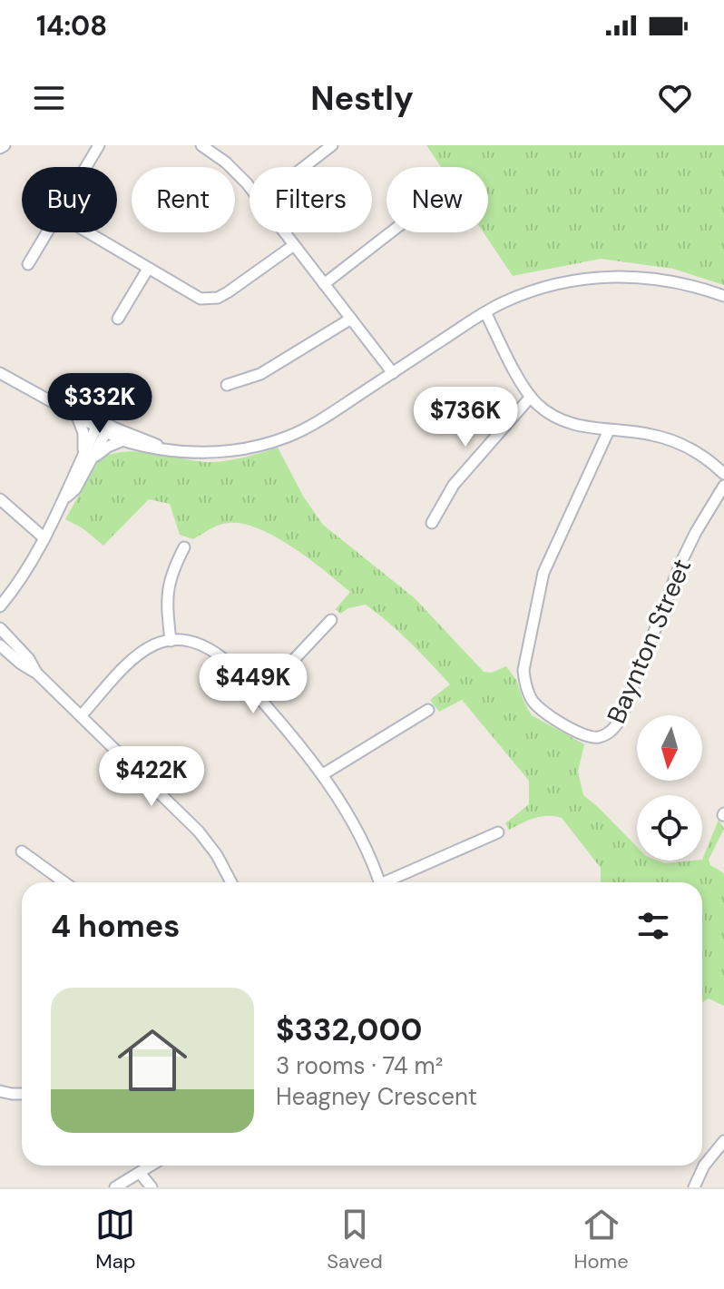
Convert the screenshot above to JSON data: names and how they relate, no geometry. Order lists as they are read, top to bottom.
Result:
{
  "streets": {
    "street": ["Baynton Street"]
  },
  "north": "bottom",
  "page": {
    "status": "14:08",
    "header": "Nestly",
    "chip": [
      "Buy",
      "Rent",
      "Filters",
      "New"
    ],
    "price": [
      "$332K",
      "$736K",
      "$449K",
      "$422K"
    ],
    "heading": "4 homes",
    "list": [
      {
        "name": "$332,000",
        "note": "3 rooms · 74 m² · Heagney Crescent"
      }
    ],
    "tabs": ["Map", "Saved", "Home"]
  }
}
